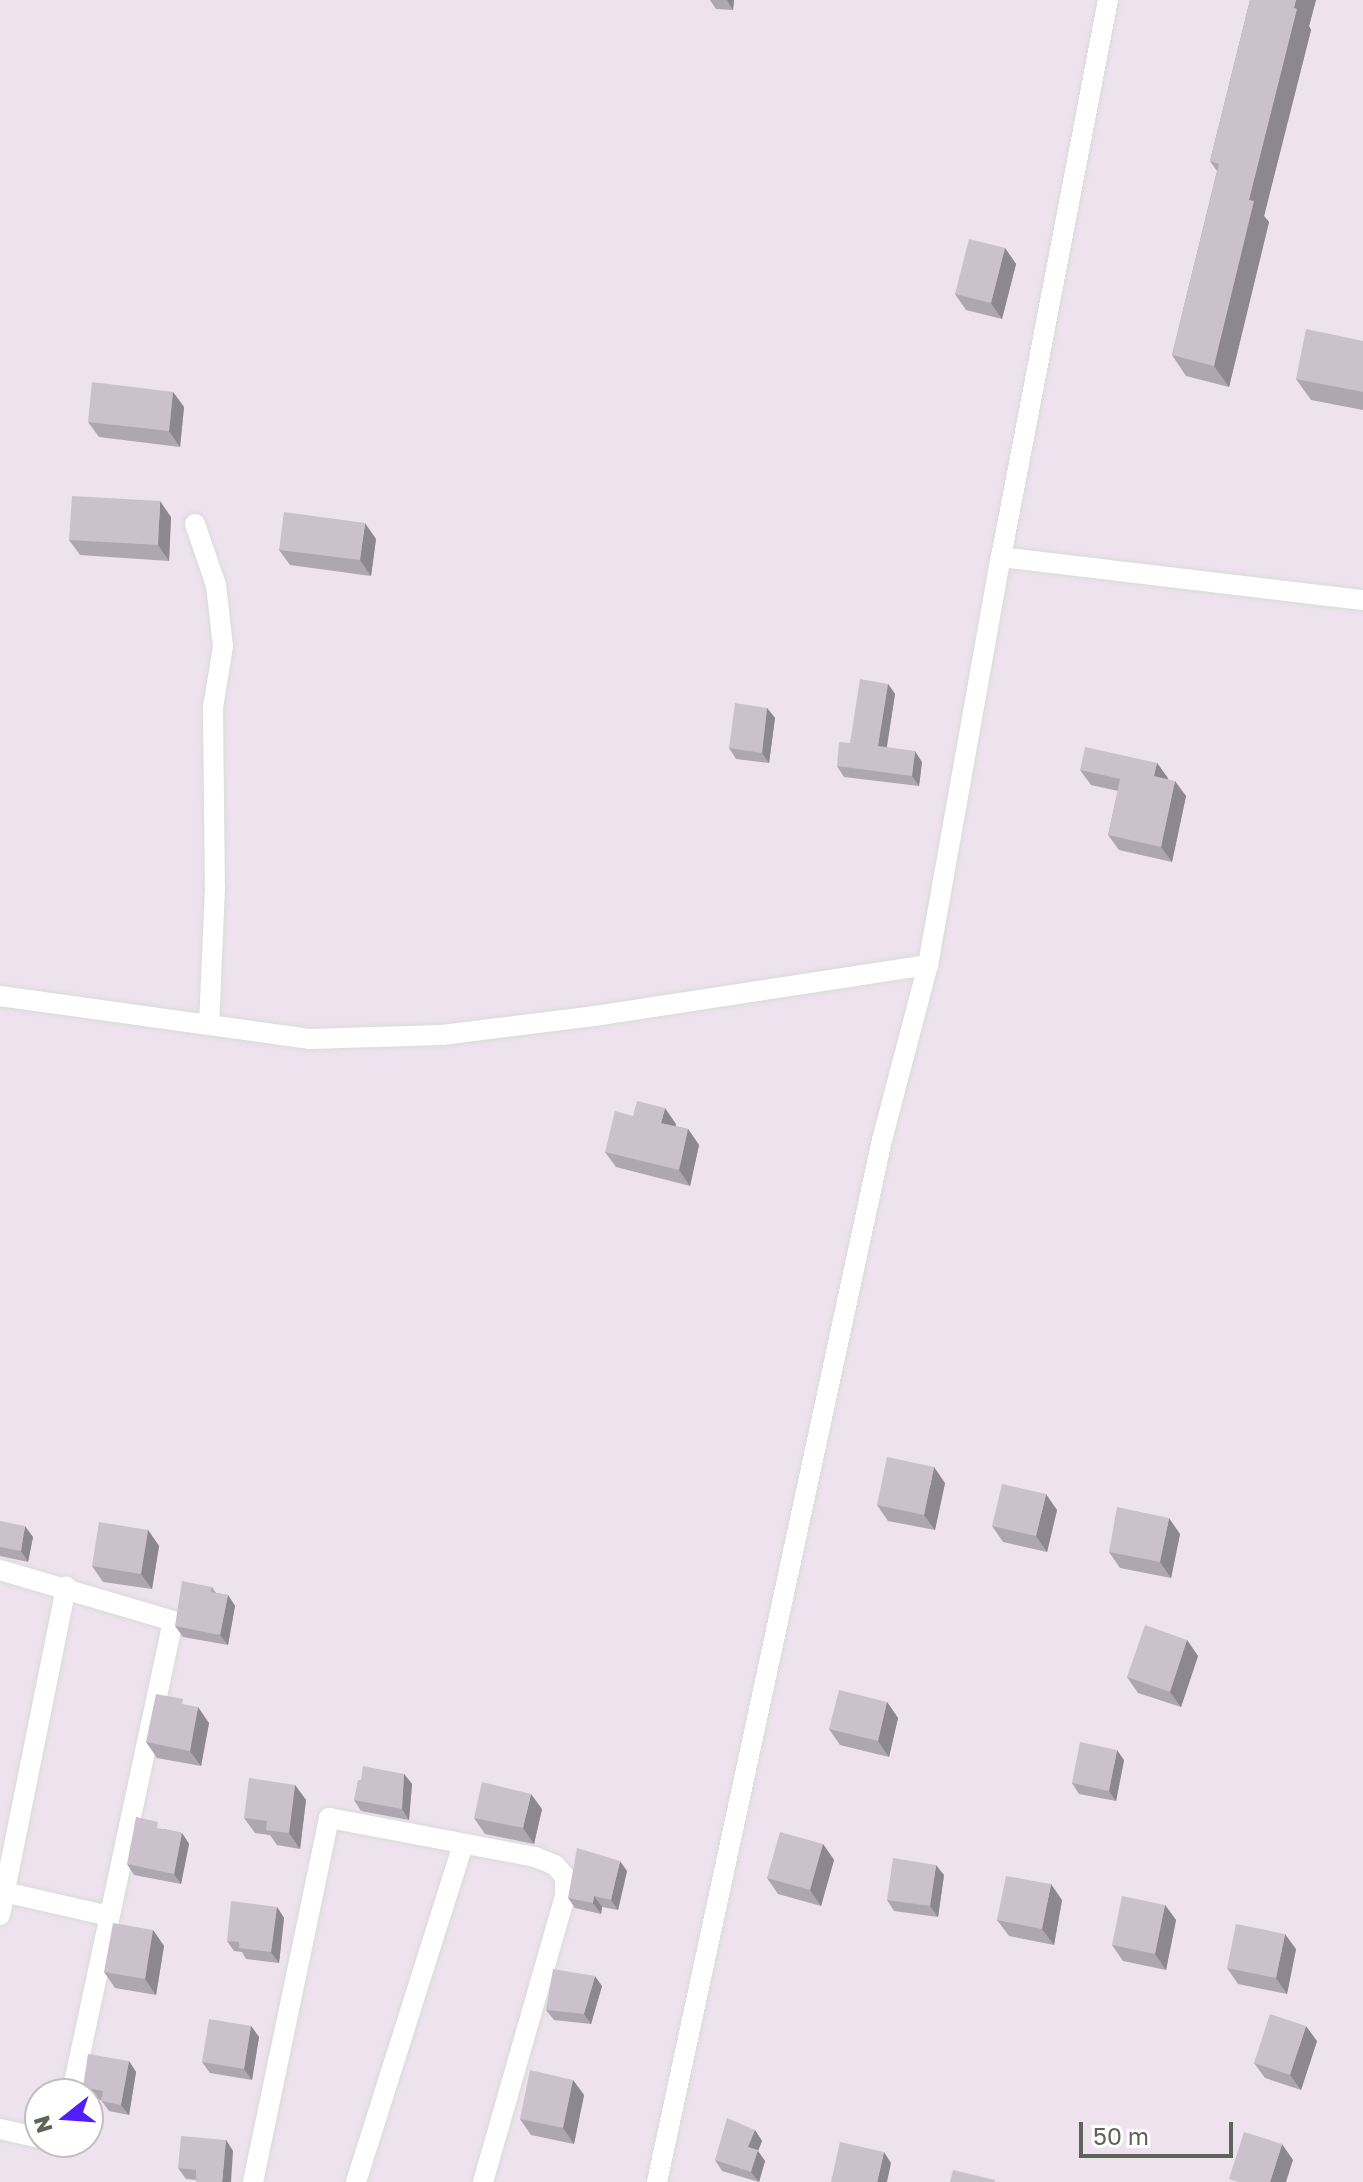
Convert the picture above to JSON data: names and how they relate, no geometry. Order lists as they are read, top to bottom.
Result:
{
  "scale_bar": "50 m",
  "north": "left"
}
